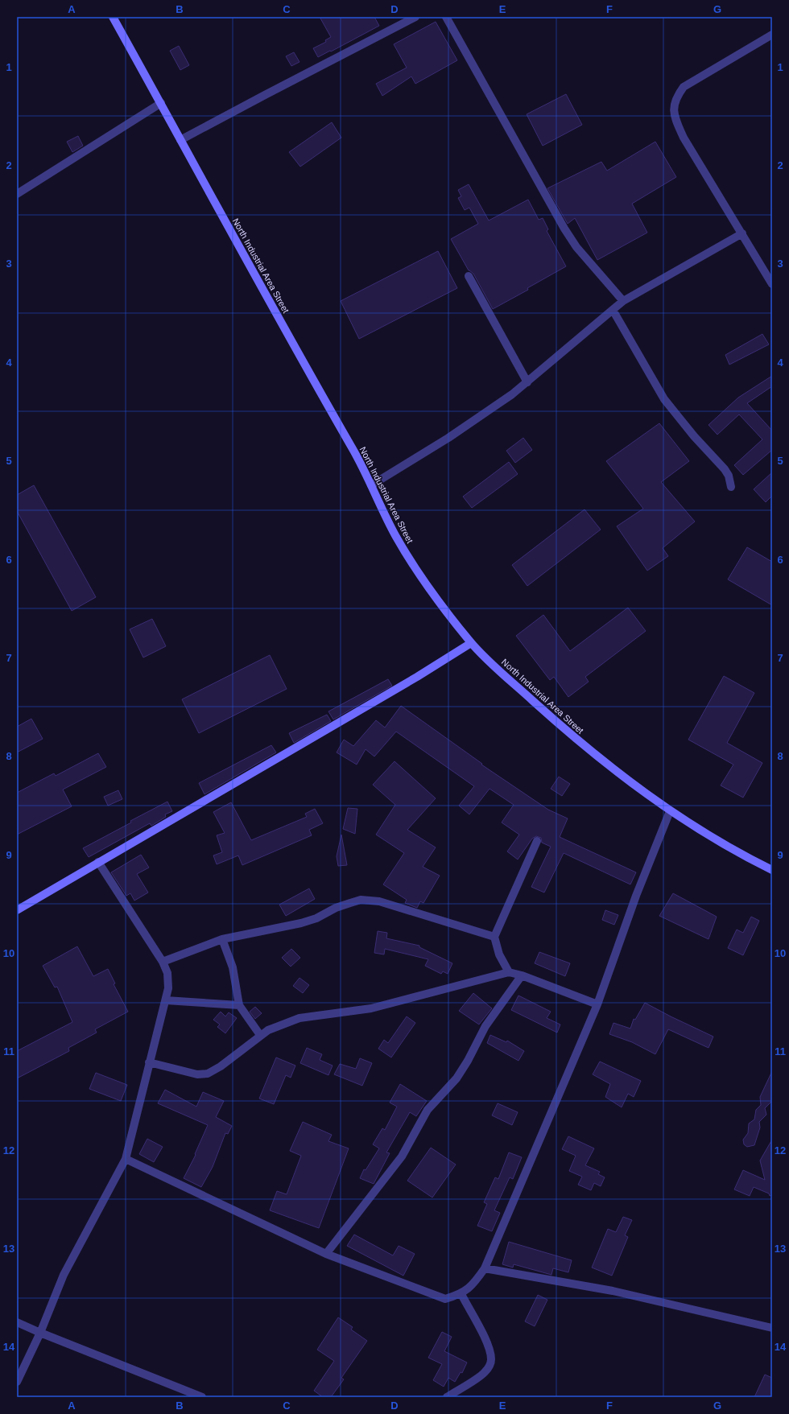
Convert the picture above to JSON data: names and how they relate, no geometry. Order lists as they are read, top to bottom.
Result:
{
  "streets": {
    "main road": ["North Industrial Area Street"]
  },
  "grid": {
    "columns": [
      "A",
      "B",
      "C",
      "D",
      "E",
      "F",
      "G"
    ],
    "rows": [
      "1",
      "2",
      "3",
      "4",
      "5",
      "6",
      "7",
      "8",
      "9",
      "10",
      "11",
      "12",
      "13",
      "14"
    ]
  }
}
